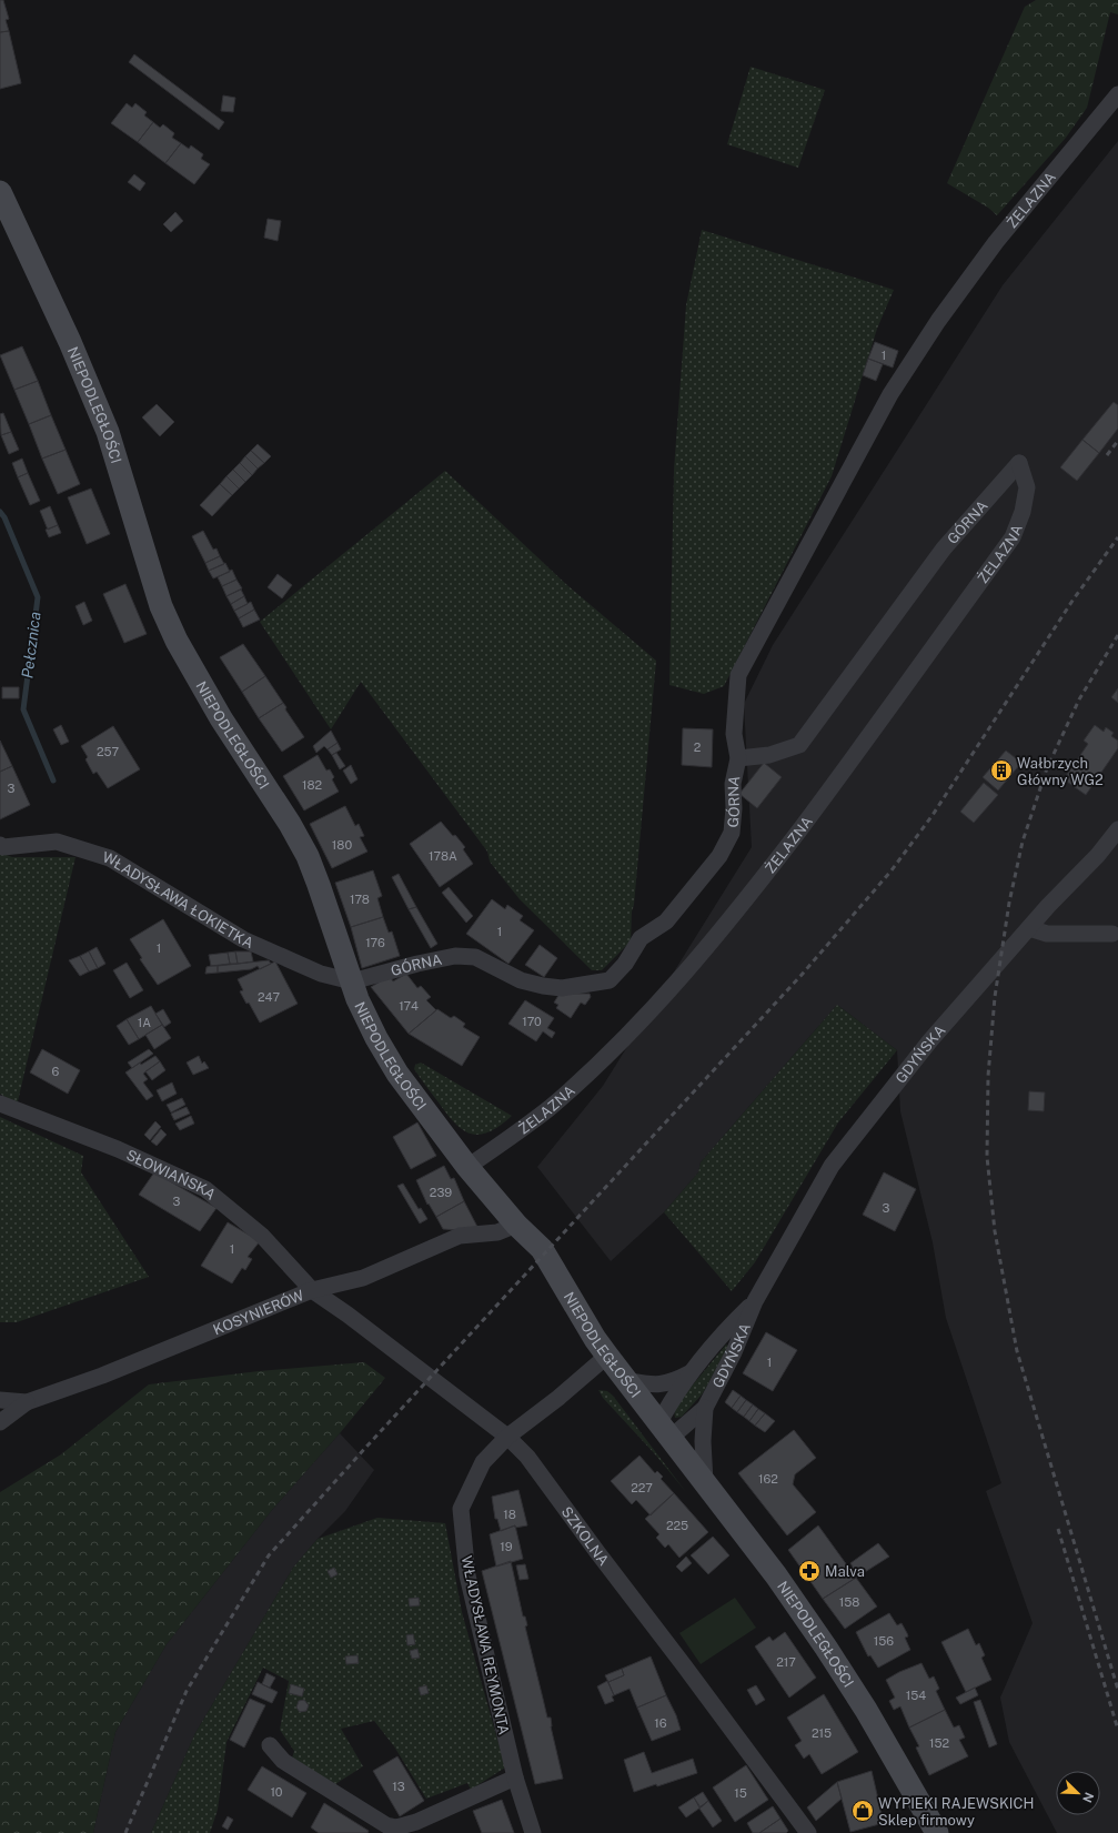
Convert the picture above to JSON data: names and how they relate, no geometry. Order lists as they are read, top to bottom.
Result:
{
  "streets": {
    "main road": ["NIEPODLEGŁOŚCI"],
    "street": [
      "ŻELAZNA",
      "GÓRNA",
      "WŁADYSŁAWA ŁOKIETKA",
      "GDYŃSKA",
      "SŁOWIAŃSKA",
      "KOSYNIERÓW",
      "SZKOLNA",
      "WŁADYSŁAWA REYMONTA"
    ]
  },
  "crossings": [
    ["ŻELAZNA", "NIEPODLEGŁOŚCI"],
    ["ŻELAZNA", "GÓRNA"],
    ["NIEPODLEGŁOŚCI", "GÓRNA"],
    ["NIEPODLEGŁOŚCI", "WŁADYSŁAWA ŁOKIETKA"],
    ["NIEPODLEGŁOŚCI", "GDYŃSKA"],
    ["NIEPODLEGŁOŚCI", "KOSYNIERÓW"],
    ["NIEPODLEGŁOŚCI", "WŁADYSŁAWA REYMONTA"],
    ["GÓRNA", "WŁADYSŁAWA ŁOKIETKA"],
    ["SŁOWIAŃSKA", "KOSYNIERÓW"],
    ["SŁOWIAŃSKA", "SZKOLNA"],
    ["KOSYNIERÓW", "SZKOLNA"],
    ["SZKOLNA", "WŁADYSŁAWA REYMONTA"]
  ],
  "water": ["Pełcznica"],
  "places": {
    "building": ["Wałbrzych Główny WG2"],
    "pharmacy": ["Malva"],
    "shop": ["WYPIEKI RAJEWSKICH Sklep firmowy"]
  },
  "house_numbers": [
    "1",
    "2",
    "257",
    "182",
    "3",
    "180",
    "178A",
    "178",
    "1",
    "176",
    "1",
    "247",
    "174",
    "170",
    "1A",
    "6",
    "239",
    "3",
    "3",
    "1",
    "1",
    "162",
    "227",
    "18",
    "225",
    "19",
    "158",
    "156",
    "217",
    "154",
    "16",
    "215",
    "152",
    "13",
    "10",
    "15"
  ],
  "north": "bottom right"
}
